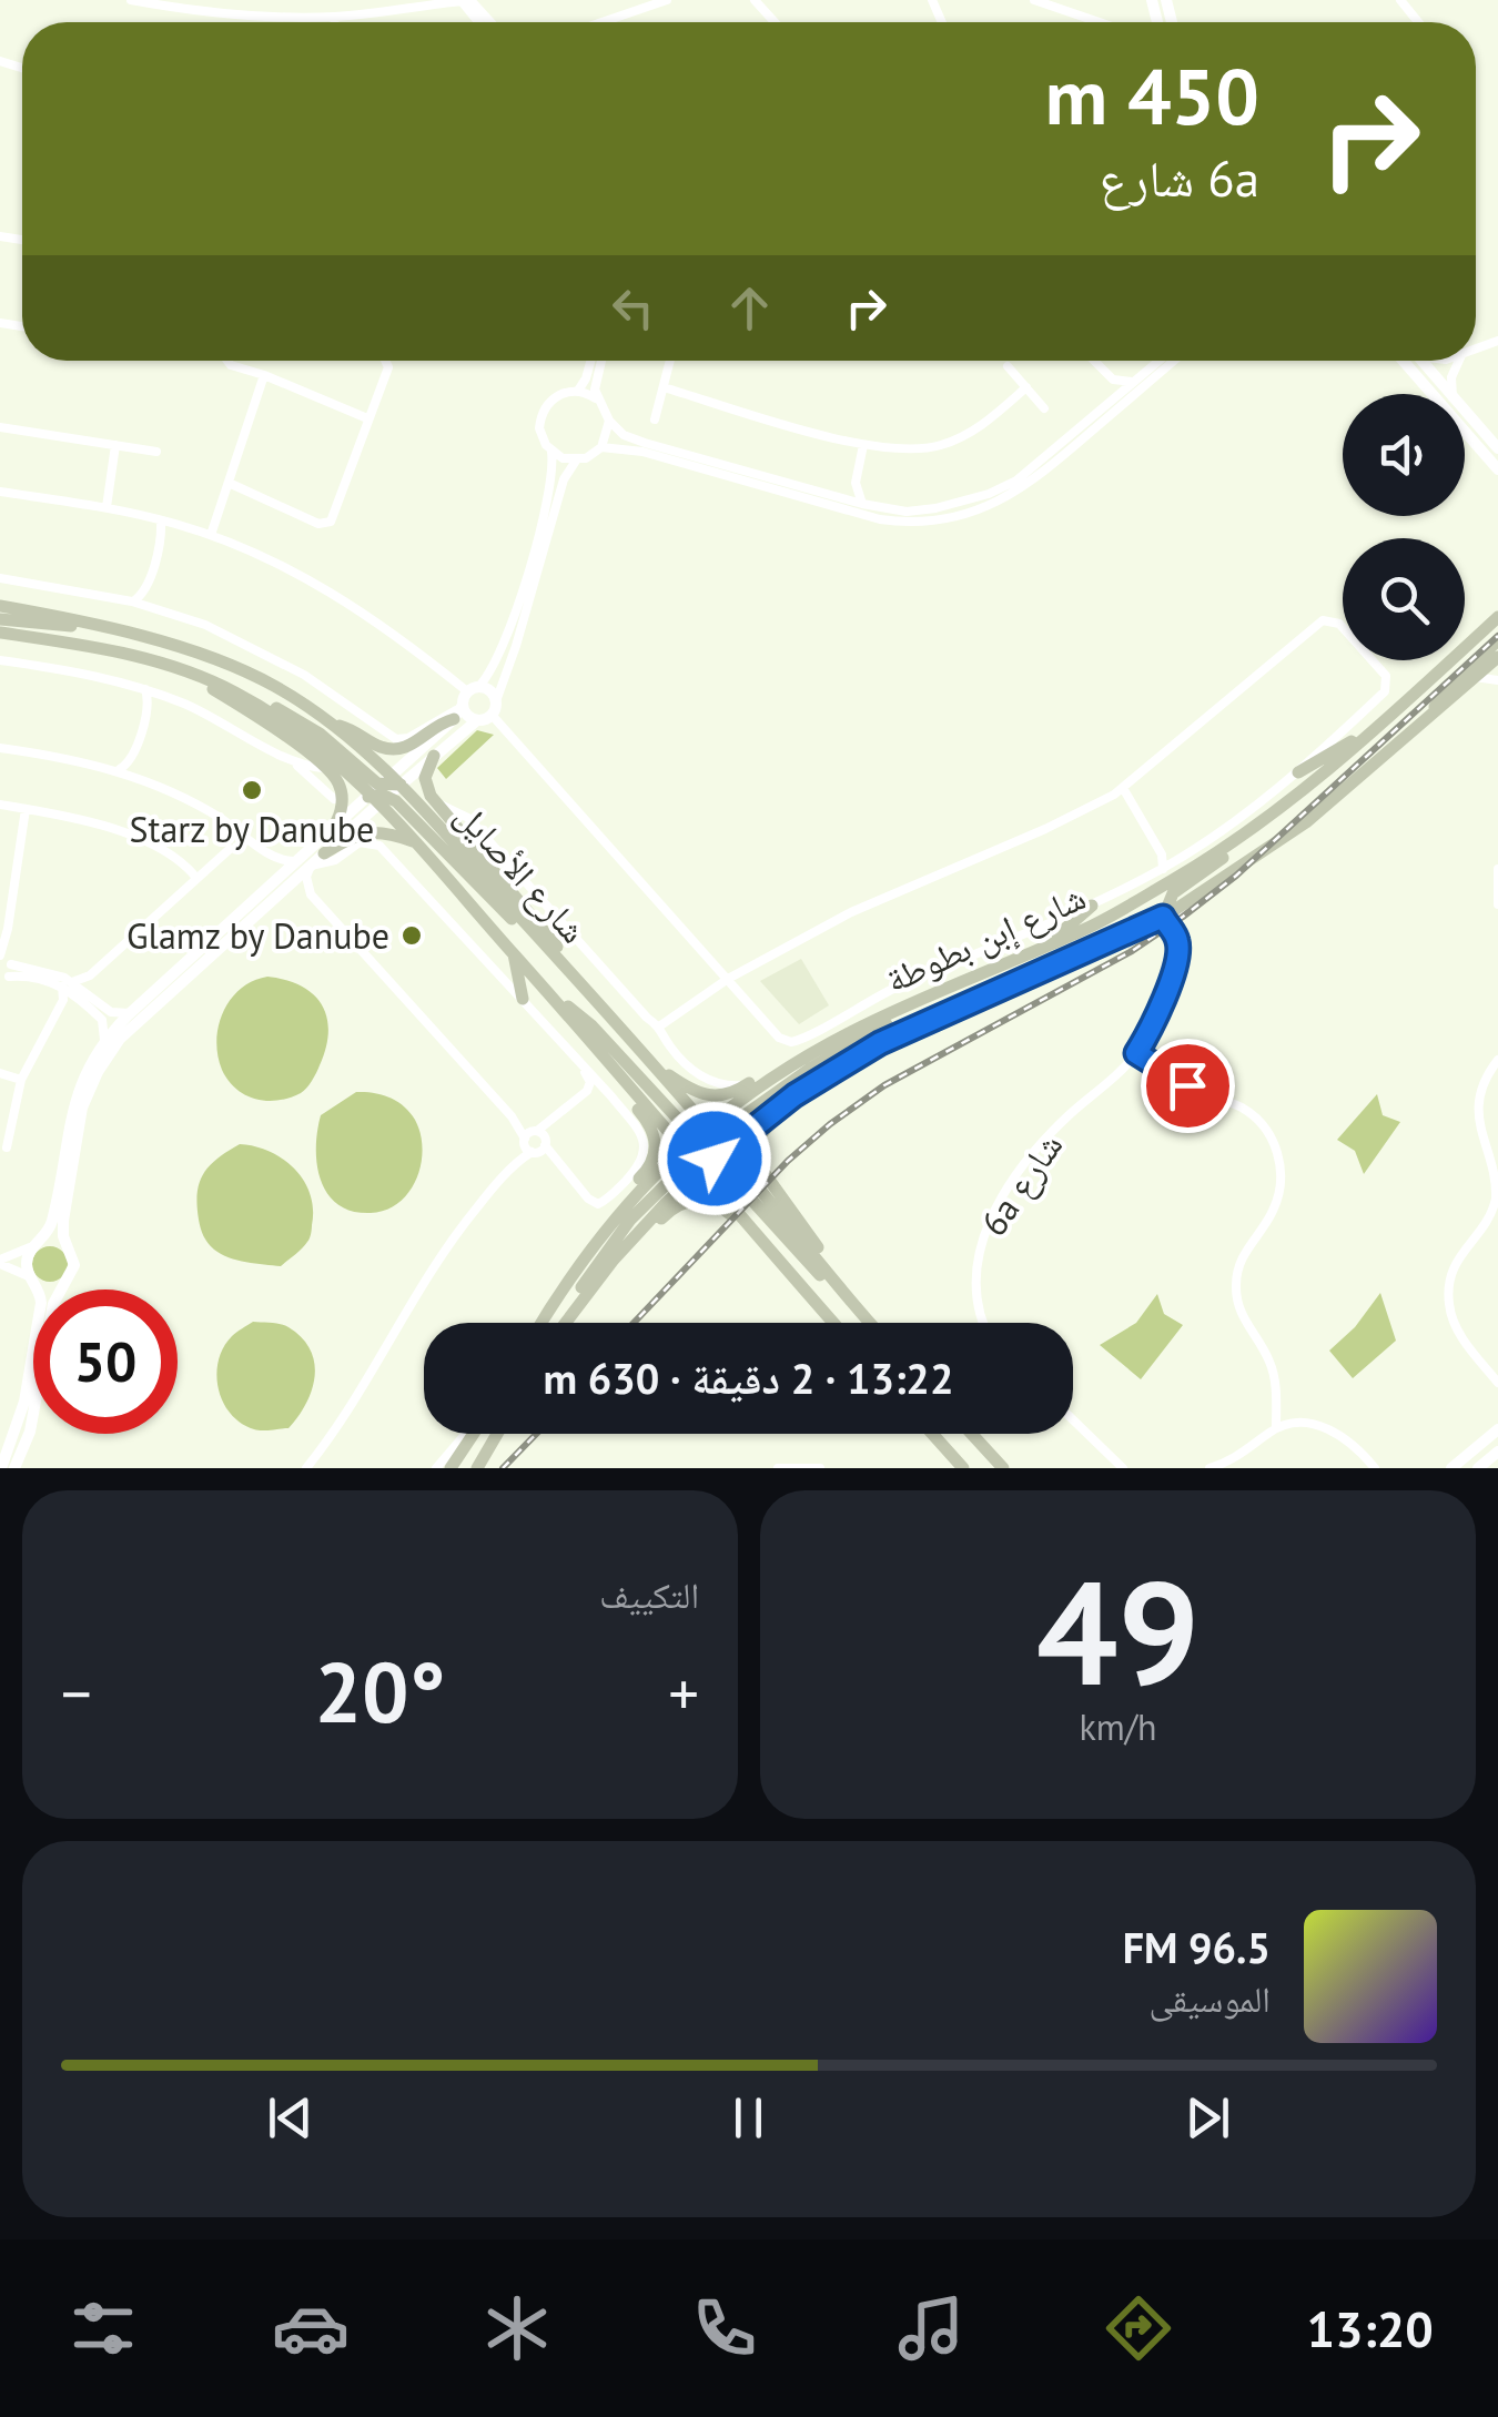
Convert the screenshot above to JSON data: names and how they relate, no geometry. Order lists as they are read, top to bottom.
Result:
{
  "streets": {
    "main road": ["شارع الأصايل", "شارع إبن بطوطة"],
    "street": ["6a شارع"]
  },
  "crossings": [
    ["شارع الأصايل", "شارع إبن بطوطة"],
    ["شارع إبن بطوطة", "6a شارع"]
  ],
  "places": ["Starz by Danube", "Glamz by Danube"],
  "page": {
    "turn": ["450 m", "6a شارع"],
    "limit": "50",
    "trip": "13:22 · 2 دقيقة · 630 m",
    "tile": [
      ["49", "km/h"],
      "التكييف"
    ],
    "heat": ["−", "20°", "+"],
    "song": ["96.5 FM", "الموسيقى"],
    "tabs": "13:20"
  }
}
